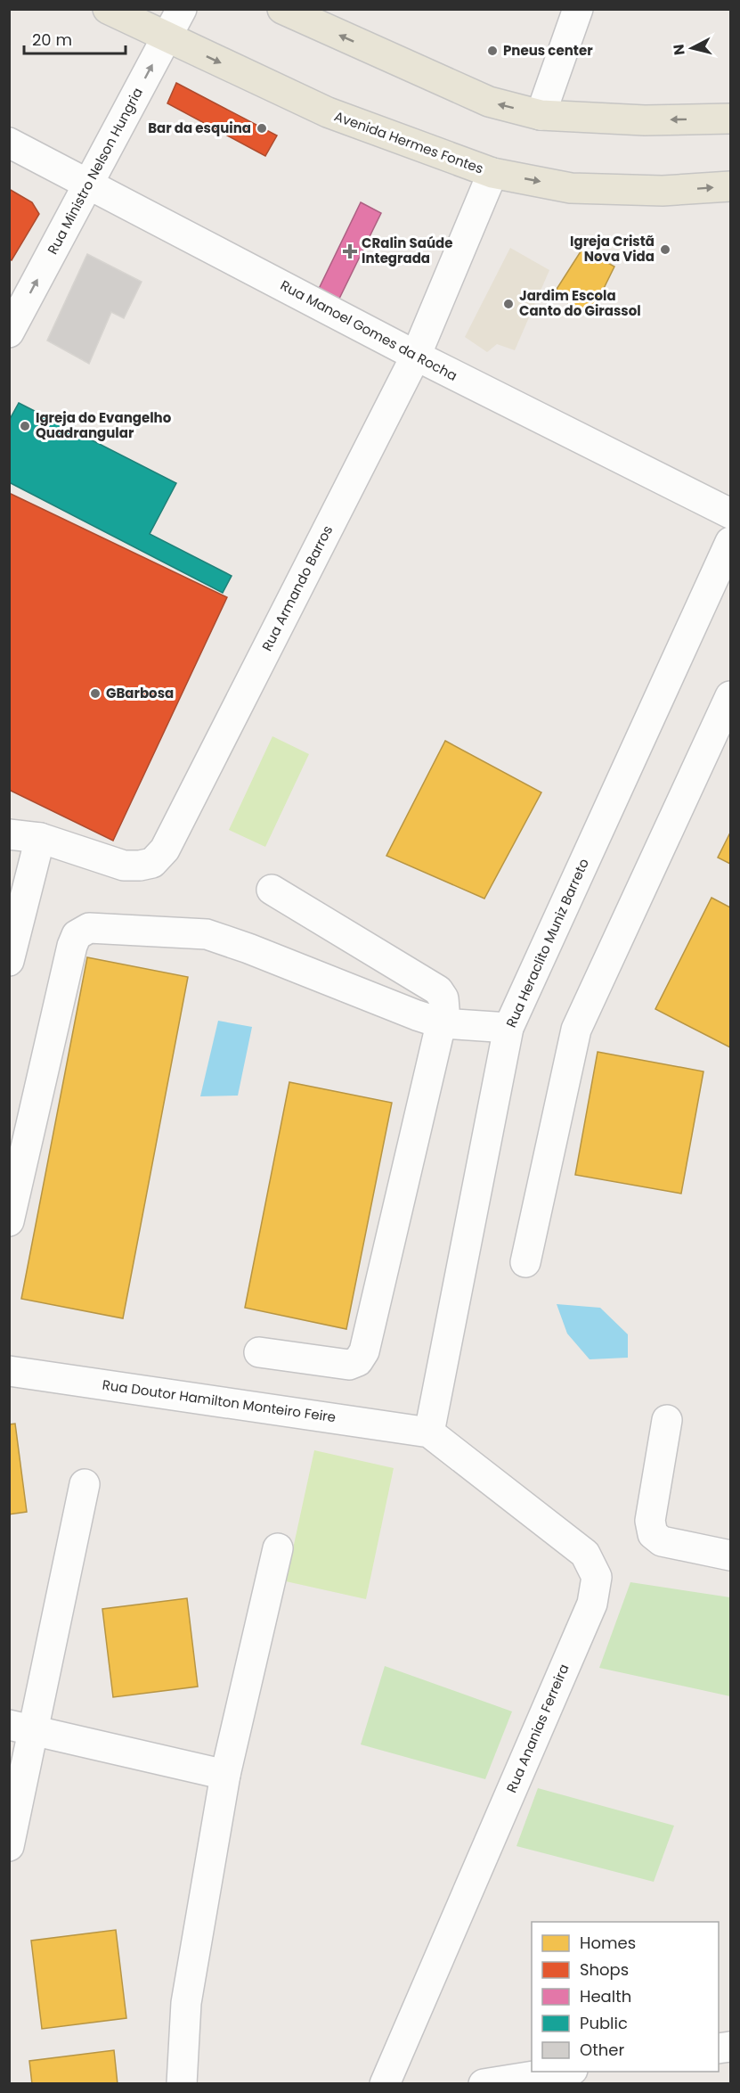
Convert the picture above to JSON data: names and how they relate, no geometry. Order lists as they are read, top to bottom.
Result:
{
  "streets": {
    "main road": ["Avenida Hermes Fontes"],
    "street": [
      "Rua Ministro Nelson Hungria",
      "Rua Manoel Gomes da Rocha",
      "Rua Armando Barros",
      "Rua Heraclito Muniz Barreto",
      "Rua Doutor Hamilton Monteiro Feire",
      "Rua Ananias Ferreira"
    ]
  },
  "crossings": [
    ["Avenida Hermes Fontes", "Rua Ministro Nelson Hungria"],
    ["Avenida Hermes Fontes", "Rua Armando Barros"],
    ["Rua Ministro Nelson Hungria", "Rua Manoel Gomes da Rocha"],
    ["Rua Manoel Gomes da Rocha", "Rua Armando Barros"],
    ["Rua Heraclito Muniz Barreto", "Rua Doutor Hamilton Monteiro Feire"],
    ["Rua Heraclito Muniz Barreto", "Rua Ananias Ferreira"],
    ["Rua Doutor Hamilton Monteiro Feire", "Rua Ananias Ferreira"]
  ],
  "one_way": ["Rua Ministro Nelson Hungria"],
  "places": {
    "other": [
      "Pneus center",
      "Bar da esquina",
      "Igreja Cristã Nova Vida",
      "Jardim Escola Canto do Girassol",
      "Igreja do Evangelho Quadrangular",
      "GBarbosa"
    ],
    "health": ["CRalin Saúde Integrada"]
  },
  "legend": [
    "Homes",
    "Shops",
    "Health",
    "Public",
    "Other"
  ],
  "scale_bar": "20 m",
  "north": "left"
}
